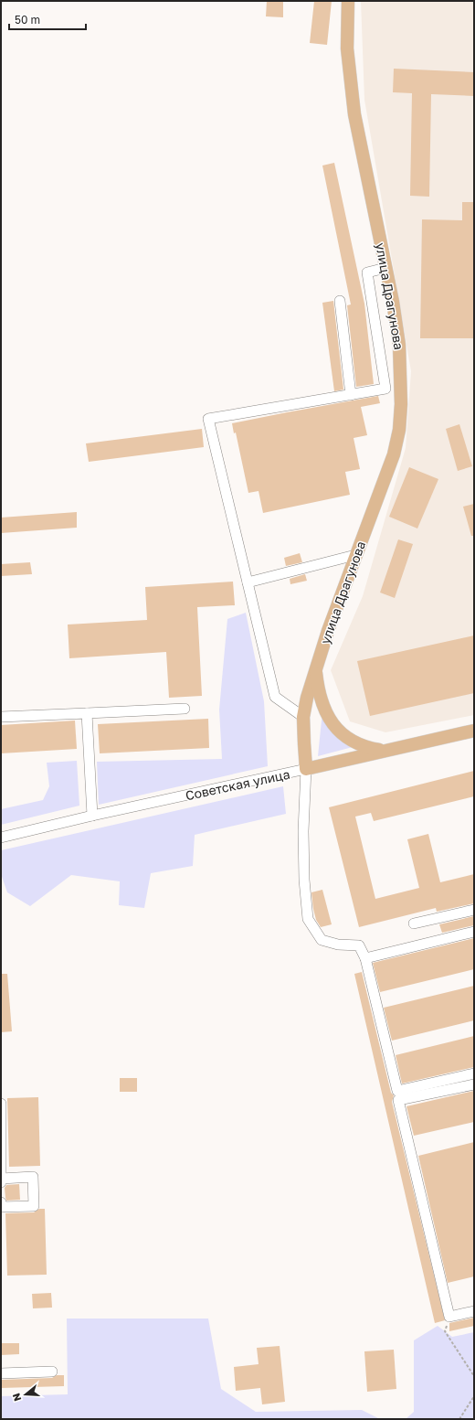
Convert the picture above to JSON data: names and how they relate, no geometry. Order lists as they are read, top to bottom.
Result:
{
  "streets": {
    "main road": ["улица Драгунова", "Советская улица"]
  },
  "crossings": [
    ["улица Драгунова", "Советская улица"]
  ],
  "scale_bar": "50 m",
  "north": "left"
}
